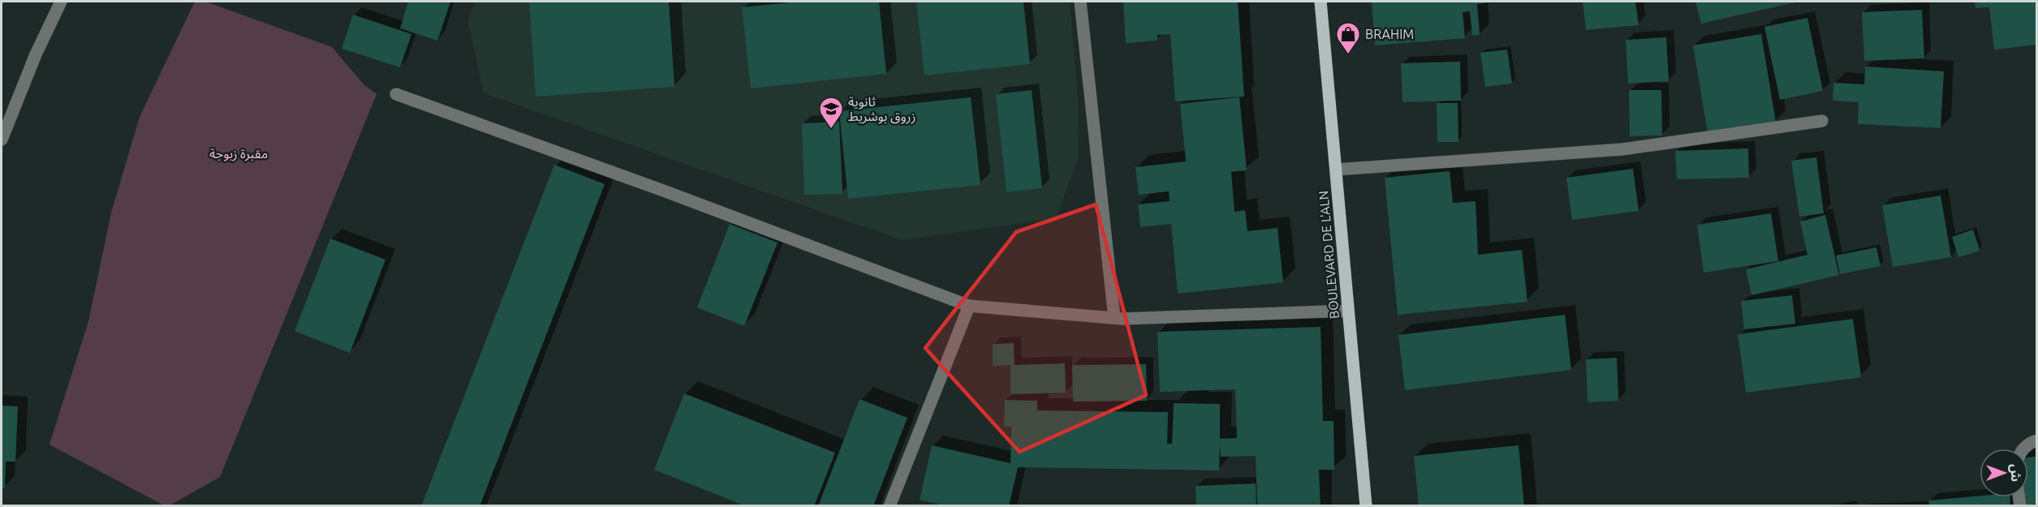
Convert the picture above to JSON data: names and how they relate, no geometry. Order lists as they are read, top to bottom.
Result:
{
  "streets": {
    "main road": ["BOULEVARD DE L'ALN"]
  },
  "parks": ["مقبرة زبوجة"],
  "places": {
    "shop": ["BRAHIM"],
    "school or university": ["ثانوية زروق بوشريط"]
  },
  "north": "right"
}
